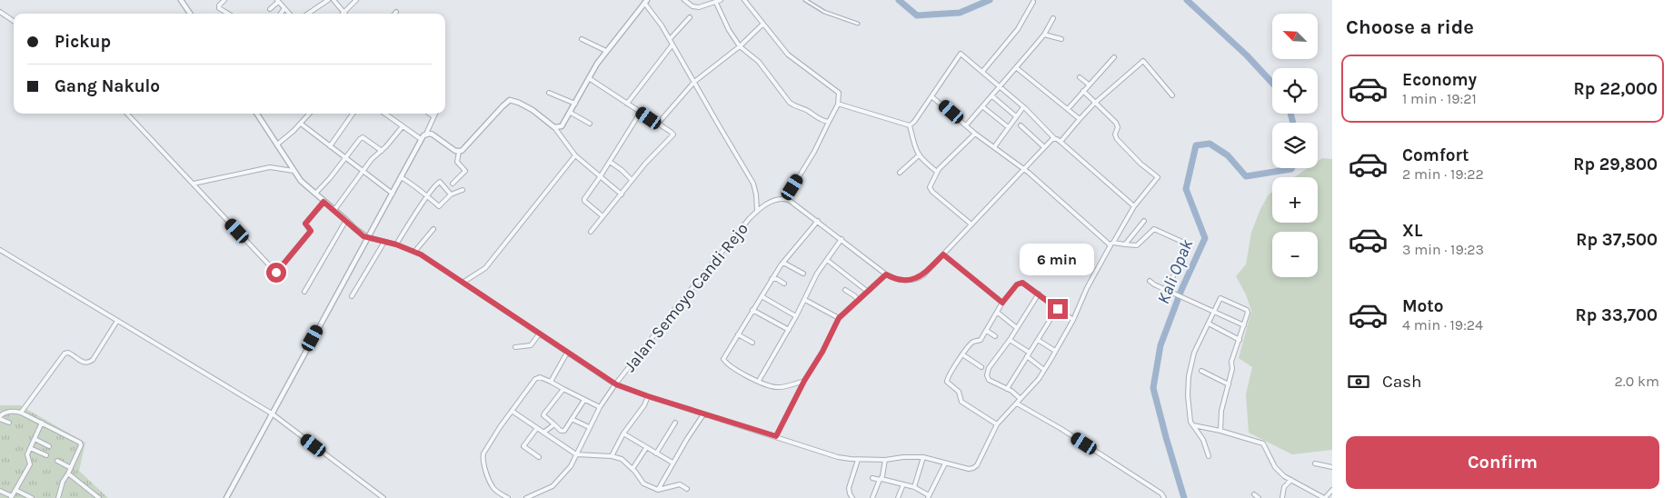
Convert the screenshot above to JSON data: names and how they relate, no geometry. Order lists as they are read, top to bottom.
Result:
{
  "streets": {
    "street": ["Jalan Semoyo Candi Rejo"]
  },
  "water": ["Kali Opak"],
  "north": "top left",
  "page": {
    "heading": "Choose a ride",
    "map_buttons": ["+", "−"],
    "banner": ["Pickup", "Gang Nakulo"],
    "list": [
      {
        "name": "Economy",
        "note": "1 min · 19:21",
        "value": "Rp 22,000"
      },
      {
        "name": "Comfort",
        "note": "2 min · 19:22",
        "value": "Rp 29,800"
      },
      {
        "name": "XL",
        "note": "3 min · 19:23",
        "value": "Rp 37,500"
      },
      {
        "name": "Moto",
        "note": "4 min · 19:24",
        "value": "Rp 33,700"
      }
    ],
    "bubble": "6 min",
    "pay": ["Cash", "2.0 km"],
    "buttons": "Confirm"
  }
}
